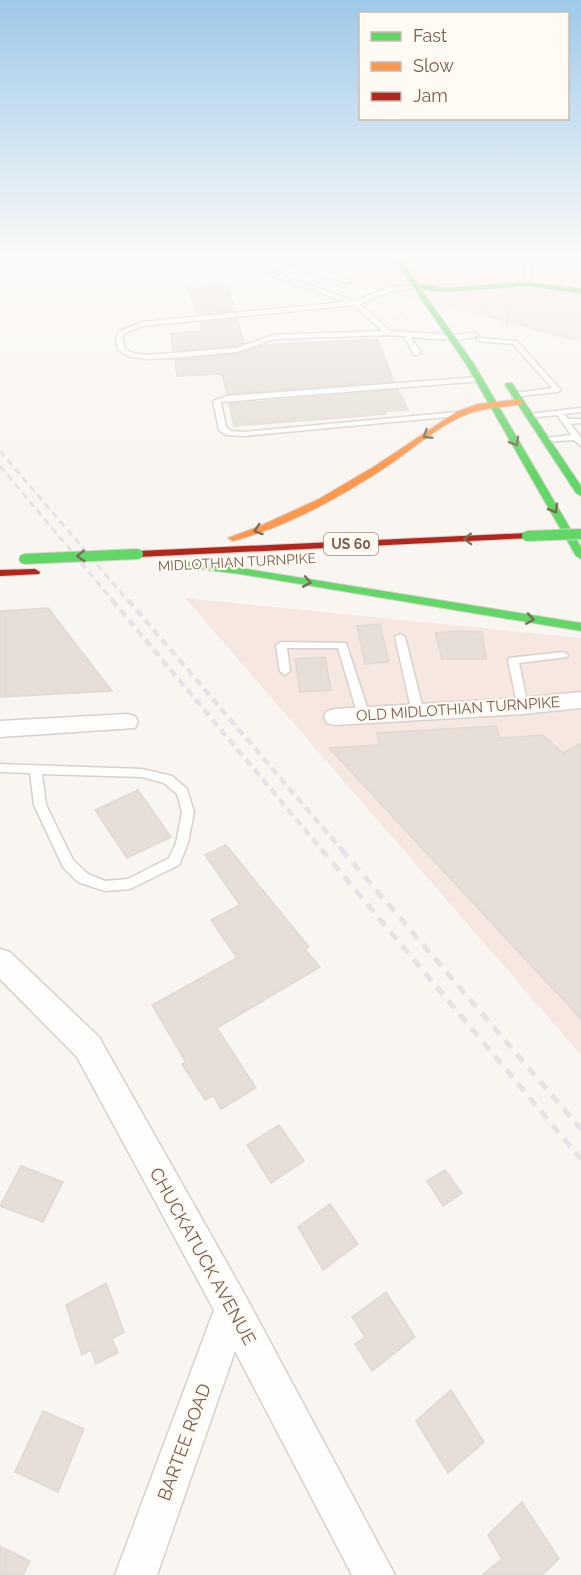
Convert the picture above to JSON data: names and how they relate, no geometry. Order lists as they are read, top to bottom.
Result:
{
  "streets": {
    "main road": ["US 60", "MIDLOTHIAN TURNPIKE"],
    "street": ["OLD MIDLOTHIAN TURNPIKE", "CHUCKATUCK AVENUE", "BARTEE ROAD"]
  },
  "crossings": [
    ["CHUCKATUCK AVENUE", "BARTEE ROAD"]
  ],
  "legend": ["Fast", "Slow", "Jam"]
}
